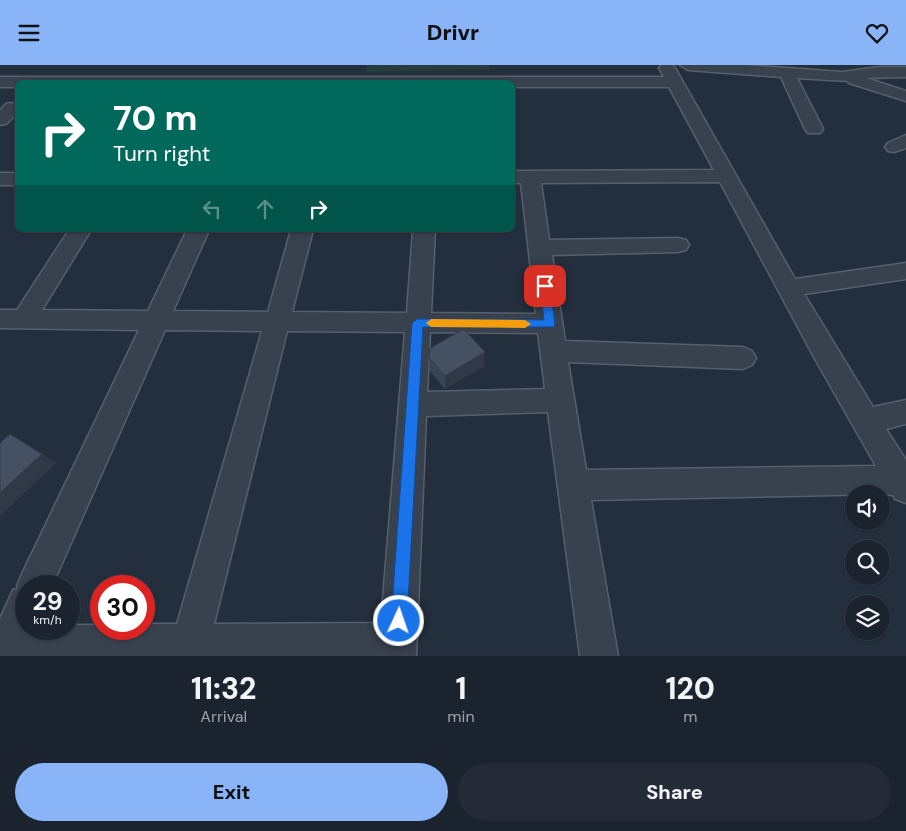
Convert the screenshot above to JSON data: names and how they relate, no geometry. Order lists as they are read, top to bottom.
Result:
{
  "page": {
    "header": "Drivr",
    "turn": ["70 m", "Turn right"],
    "speed": "29 km/h",
    "limit": "30",
    "eta": [
      "11:32",
      "Arrival",
      "1",
      "min",
      "120",
      "m"
    ],
    "buttons": ["Exit", "Share"]
  }
}
